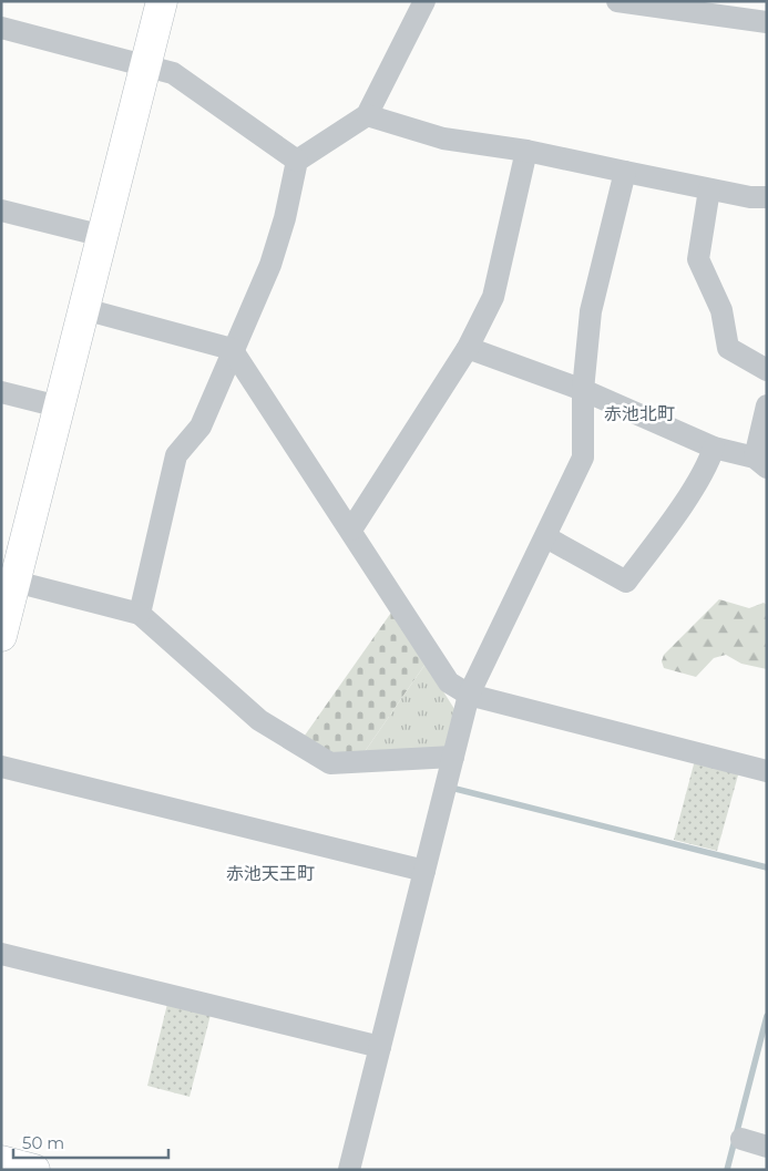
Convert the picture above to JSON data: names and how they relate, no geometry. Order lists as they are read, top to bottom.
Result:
{
  "districts": ["赤池北町", "赤池天王町"],
  "scale_bar": "50 m"
}
